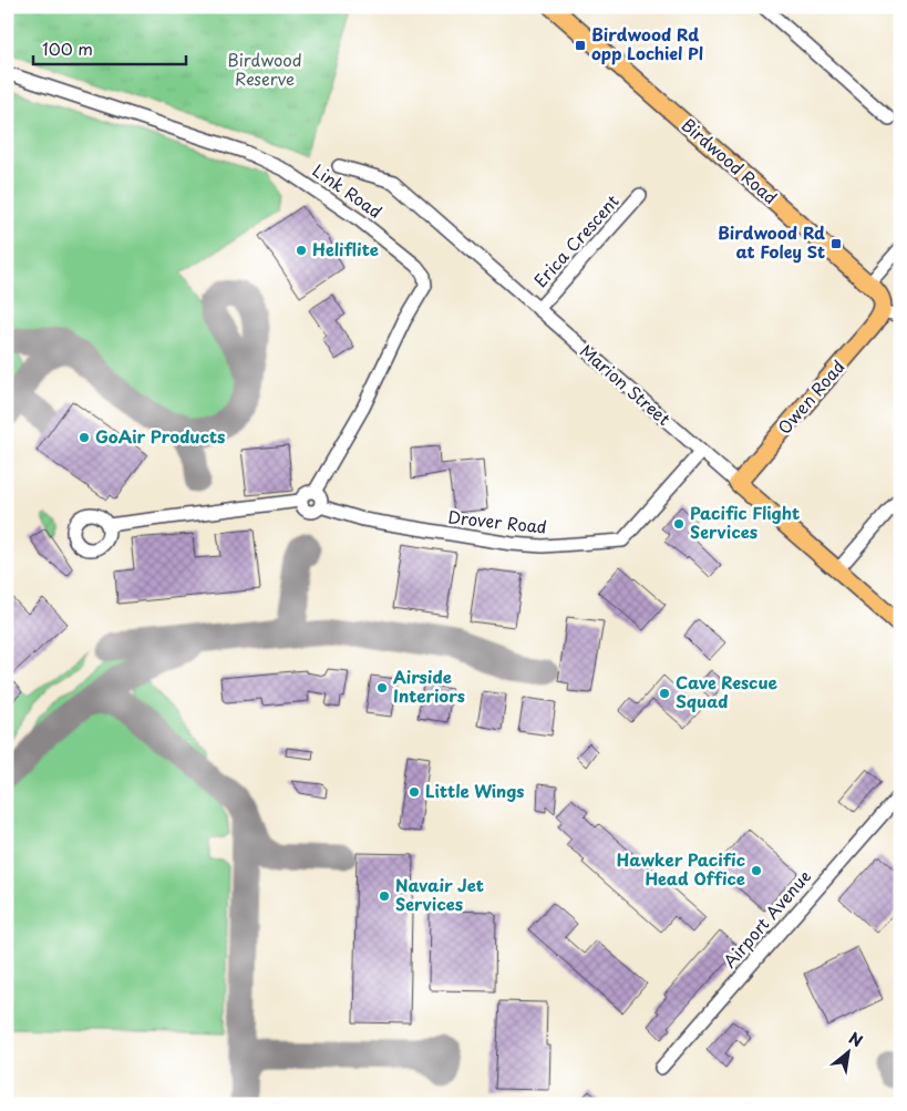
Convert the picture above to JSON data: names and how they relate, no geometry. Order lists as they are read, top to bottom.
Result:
{
  "streets": {
    "main road": ["Birdwood Road", "Marion Street", "Owen Road"],
    "street": [
      "Link Road",
      "Erica Crescent",
      "Drover Road",
      "Airport Avenue"
    ]
  },
  "crossings": [
    ["Birdwood Road", "Owen Road"],
    ["Link Road", "Drover Road"],
    ["Erica Crescent", "Marion Street"],
    ["Marion Street", "Owen Road"],
    ["Marion Street", "Drover Road"]
  ],
  "parks": ["Birdwood Reserve"],
  "places": {
    "transit": ["Birdwood Rd opp Lochiel Pl", "Birdwood Rd at Foley St"],
    "other": [
      "Heliflite",
      "GoAir Products",
      "Pacific Flight Services",
      "Airside Interiors",
      "Cave Rescue Squad",
      "Little Wings",
      "Hawker Pacific Head Office",
      "Navair Jet Services"
    ]
  },
  "scale_bar": "100 m",
  "north": "top right"
}
